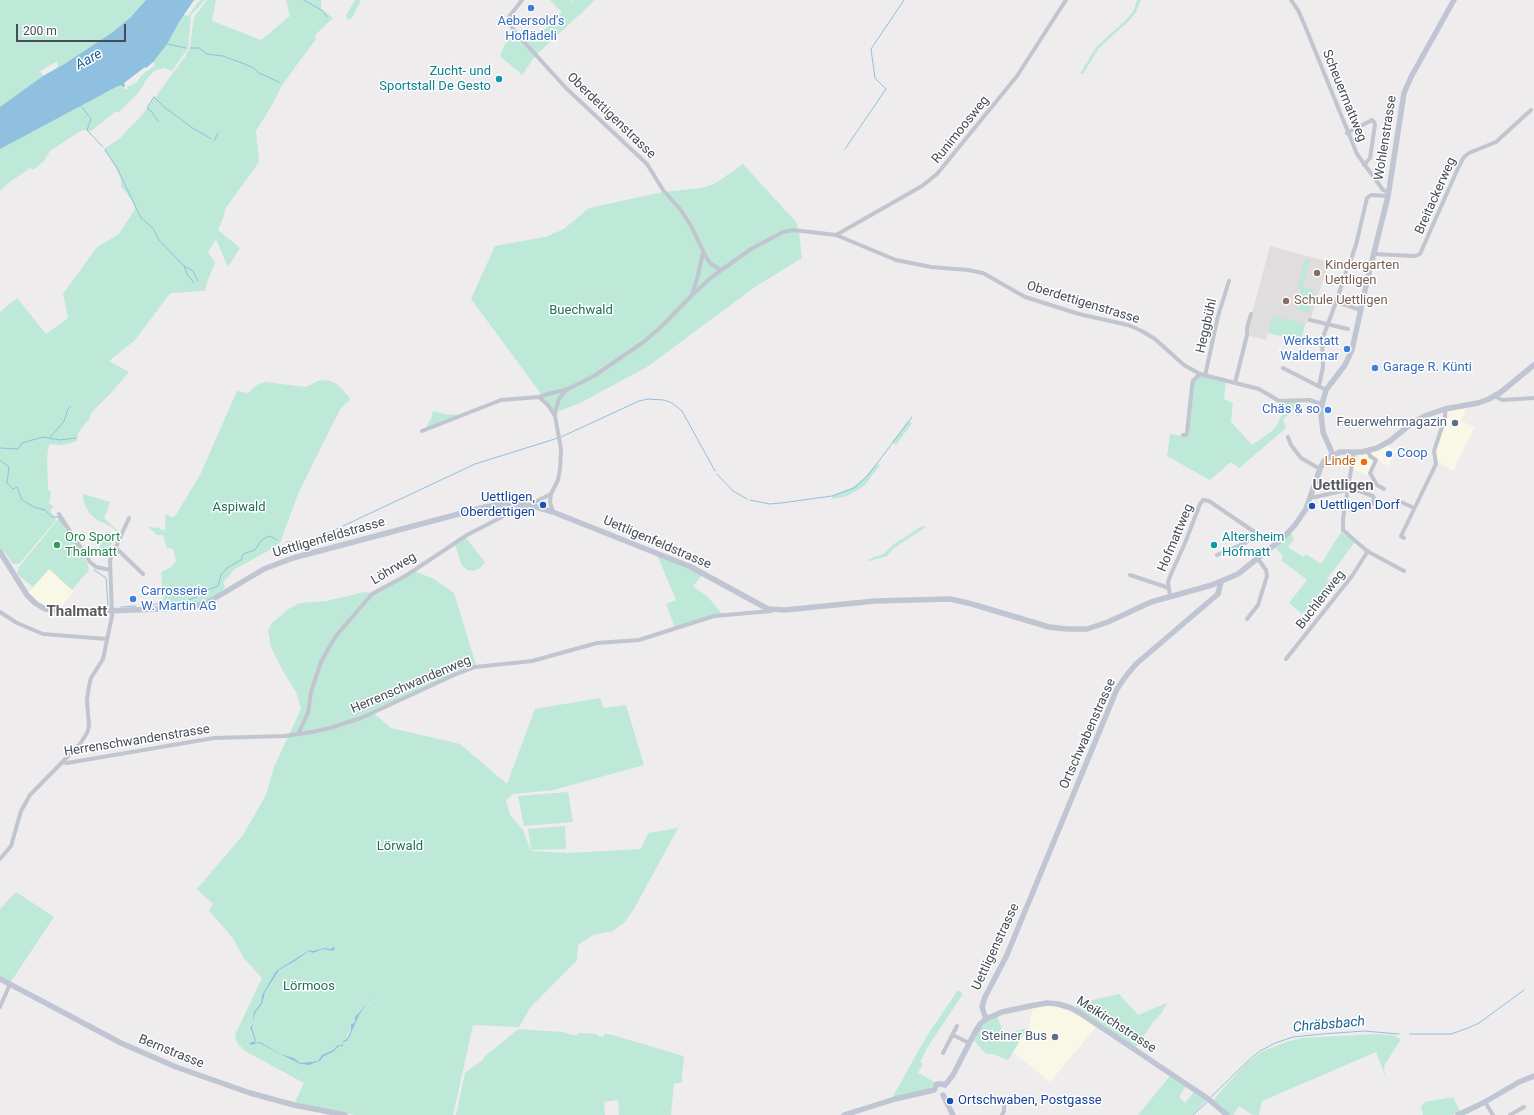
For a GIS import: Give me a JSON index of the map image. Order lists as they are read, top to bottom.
{
  "streets": {
    "main road": [
      "Wohlenstrasse",
      "Uettligenfeldstrasse",
      "Ortschwabenstrasse",
      "Uettligenstrasse",
      "Meikirchstrasse",
      "Bernstrasse"
    ],
    "street": [
      "Scheuermattweg",
      "Oberdettigenstrasse",
      "Runimoosweg",
      "Breitackerweg",
      "Heggbühl",
      "Hofmattweg",
      "Löhrweg",
      "Buchlenweg",
      "Herrenschwandenweg",
      "Herrenschwandenstrasse"
    ]
  },
  "crossings": [
    ["Scheuermattweg", "Wohlenstrasse"],
    ["Oberdettigenstrasse", "Runimoosweg"],
    ["Oberdettigenstrasse", "Wohlenstrasse"],
    ["Oberdettigenstrasse", "Heggbühl"],
    ["Wohlenstrasse", "Breitackerweg"],
    ["Uettligenfeldstrasse", "Hofmattweg"],
    ["Uettligenfeldstrasse", "Löhrweg"],
    ["Uettligenfeldstrasse", "Herrenschwandenweg"],
    ["Uettligenfeldstrasse", "Ortschwabenstrasse"],
    ["Löhrweg", "Herrenschwandenweg"],
    ["Herrenschwandenweg", "Herrenschwandenstrasse"],
    ["Ortschwabenstrasse", "Uettligenstrasse"],
    ["Uettligenstrasse", "Meikirchstrasse"]
  ],
  "districts": ["Uettligen", "Thalmatt"],
  "water": ["Aare", "Chräbsbach"],
  "parks": [
    "Buechwald",
    "Aspiwald",
    "Lörwald",
    "Lörmoos"
  ],
  "places": [
    "Aebersold's Hoflädeli",
    "Zucht- und Sportstall De Gesto",
    "Kindergarten Uettligen",
    "Schule Uettligen",
    "Werkstatt Waldemar",
    "Garage R. Künti",
    "Chäs & so",
    "Feuerwehrmagazin",
    "Coop",
    "Linde",
    "Uettligen, Oberdettigen",
    "Uettligen Dorf",
    "Oro Sport Thalmatt",
    "Altersheim Hofmatt",
    "Carrosserie W. Martin AG",
    "Steiner Bus",
    "Ortschwaben, Postgasse"
  ],
  "scale_bar": "200 m"
}
